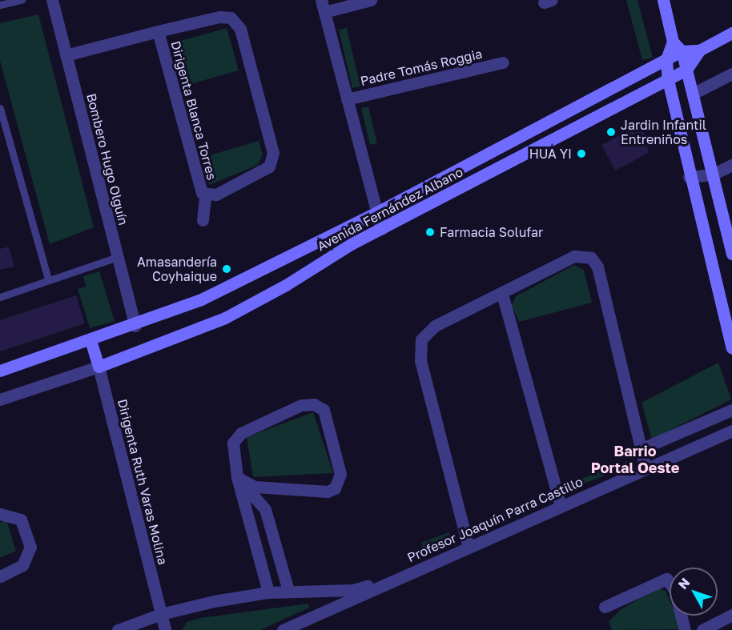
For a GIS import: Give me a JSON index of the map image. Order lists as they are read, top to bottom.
{
  "streets": {
    "street": [
      "Padre Tomás Roggia",
      "Dirigenta Blanca Torres",
      "Bombero Hugo Olguín",
      "Avenida Fernández Albano",
      "Dirigenta Ruth Varas Molina",
      "Profesor Joaquín Parra Castillo"
    ]
  },
  "crossings": [
    ["Dirigenta Blanca Torres", "Bombero Hugo Olguín"],
    ["Bombero Hugo Olguín", "Avenida Fernández Albano"],
    ["Avenida Fernández Albano", "Dirigenta Ruth Varas Molina"],
    ["Dirigenta Ruth Varas Molina", "Profesor Joaquín Parra Castillo"]
  ],
  "districts": ["Barrio Portal Oeste"],
  "places": [
    "Jardin Infantil Entreniños",
    "HUA YI",
    "Farmacia Solufar",
    "Amasandería Coyhaique"
  ],
  "north": "top left"
}
